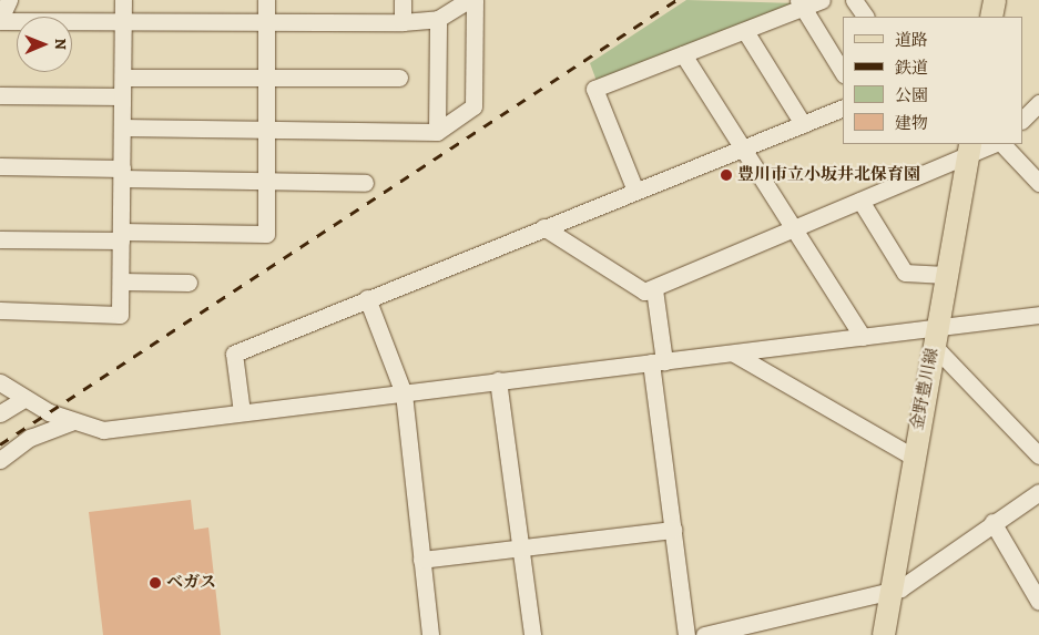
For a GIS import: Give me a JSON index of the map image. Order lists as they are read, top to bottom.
{
  "streets": {
    "main road": ["金野豊川線"]
  },
  "places": ["豊川市立小坂井北保育園", "ベガス"],
  "legend": [
    "道路",
    "鉄道",
    "公園",
    "建物"
  ],
  "north": "right"
}
